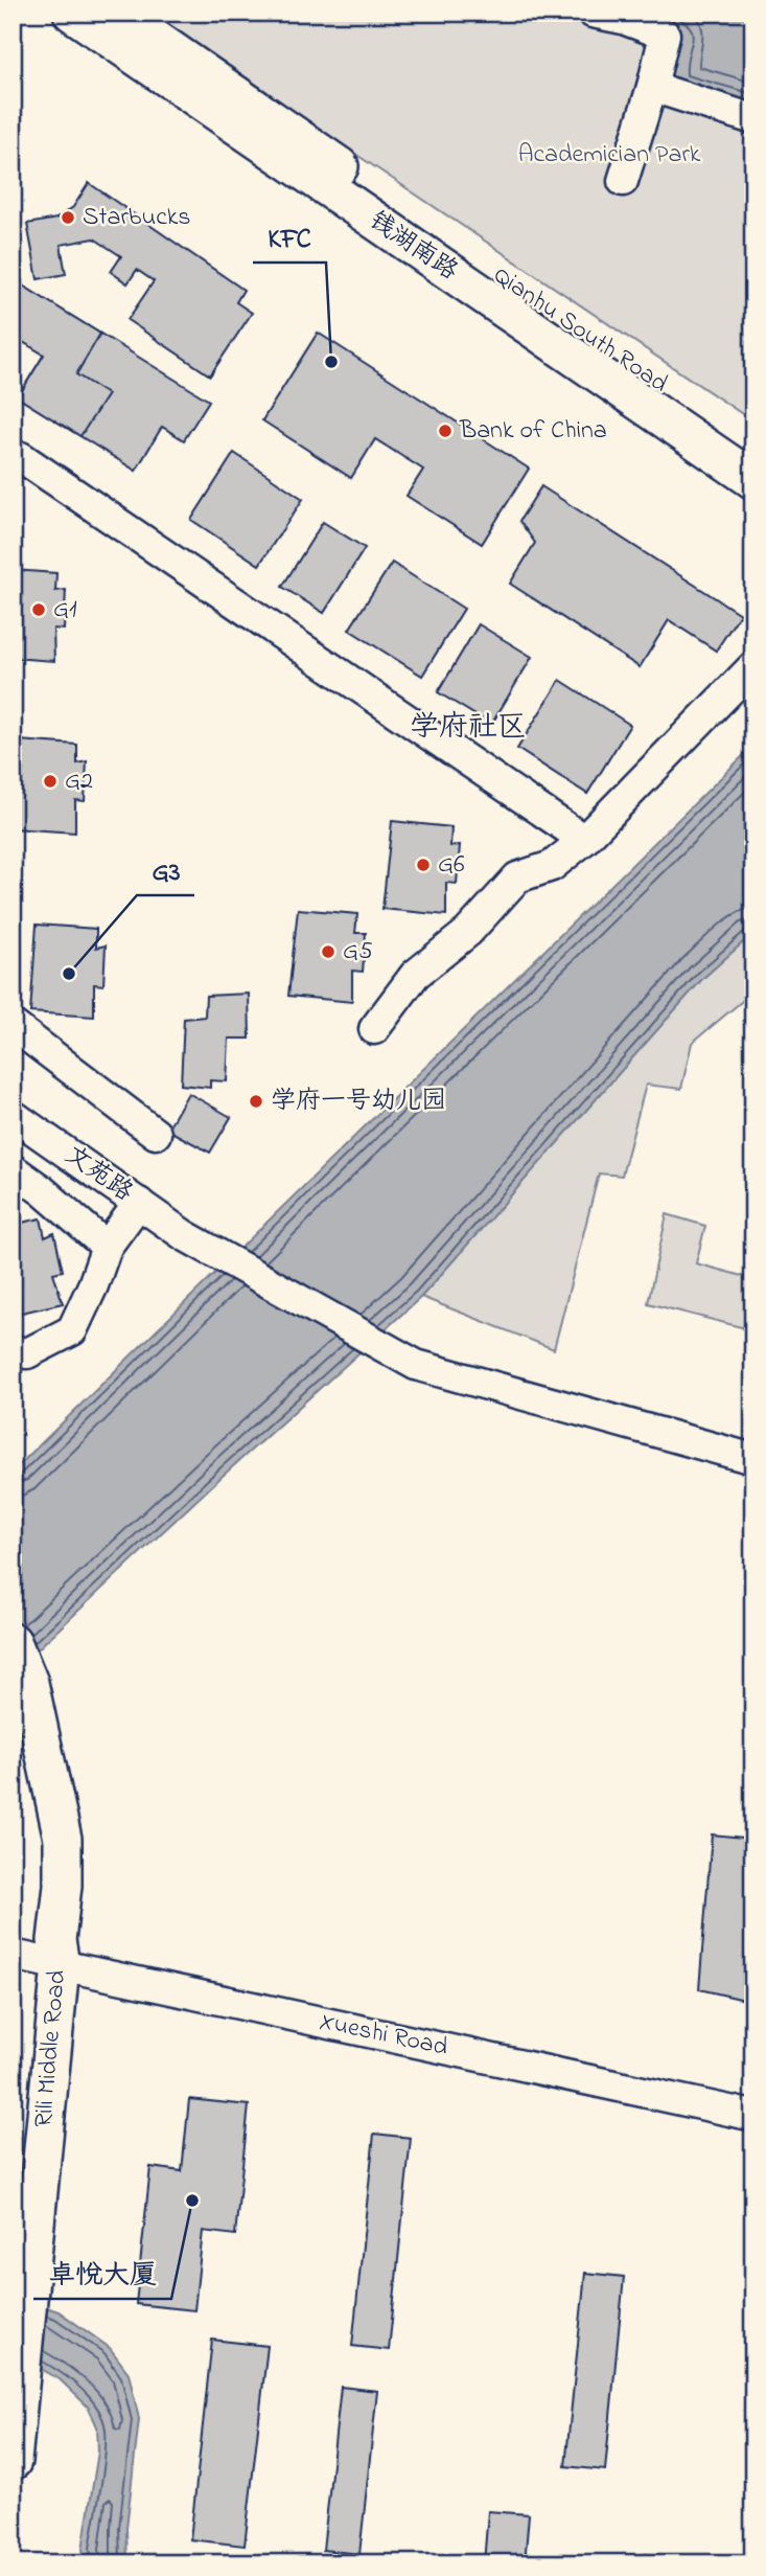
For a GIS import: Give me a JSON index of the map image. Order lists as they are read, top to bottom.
{
  "streets": {
    "main road": ["钱湖南路", "Qianhu South Road", "Rili Middle Road"],
    "street": ["文苑路", "Xueshi Road"]
  },
  "crossings": [
    ["Xueshi Road", "Rili Middle Road"]
  ],
  "districts": ["学府社区"],
  "parks": ["Academician Park"],
  "places": [
    "Starbucks",
    "KFC",
    "Bank of China",
    "G1",
    "G2",
    "G6",
    "G5",
    "G3",
    "学府一号幼儿园",
    "卓悦大厦"
  ]
}
